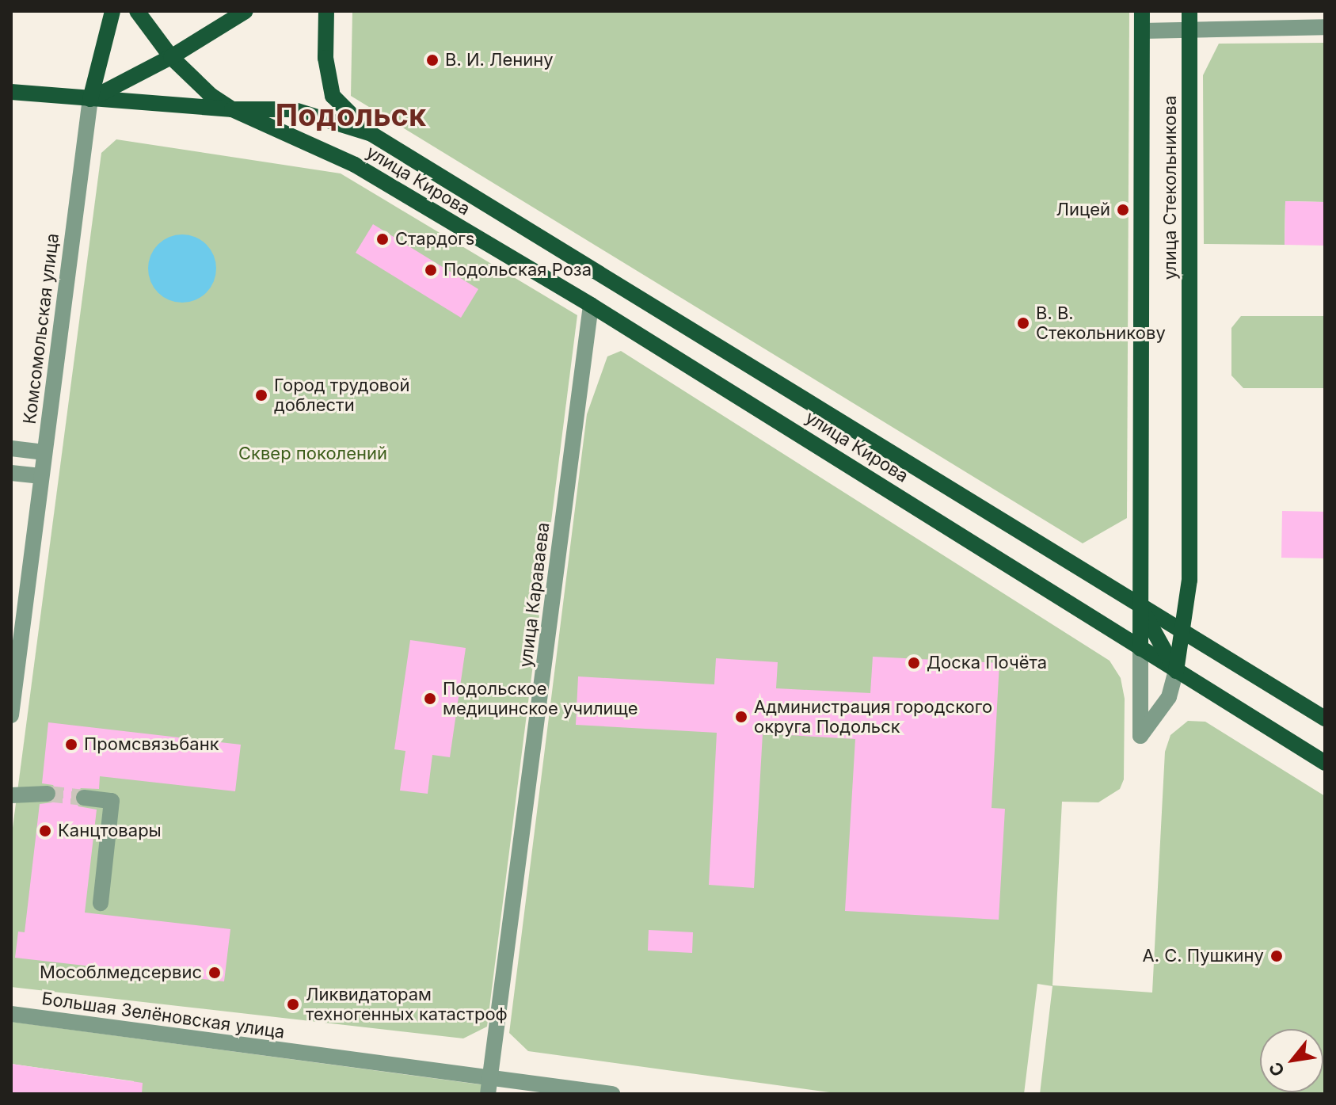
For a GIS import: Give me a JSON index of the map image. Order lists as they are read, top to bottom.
{
  "streets": {
    "main road": ["улица Кирова", "улица Стекольникова"],
    "street": ["Комсомольская улица", "улица Караваева", "Большая Зелёновская улица"]
  },
  "crossings": [
    ["улица Кирова", "улица Стекольникова"],
    ["улица Кирова", "улица Караваева"],
    ["улица Караваева", "Большая Зелёновская улица"]
  ],
  "districts": ["Подольск"],
  "parks": ["Сквер поколений"],
  "places": [
    "В. И. Ленину",
    "Лицeй",
    "Стардогs",
    "Подольская Роза",
    "В. В. Стекольникову",
    "Город трудовой доблести",
    "Доска Почёта",
    "Подольское медицинское училище",
    "Администрация городского округа Подольск",
    "Промсвязьбанк",
    "Канцтовары",
    "А. С. Пушкину",
    "Мособлмедсервис",
    "Ликвидаторам техногенных катастроф"
  ],
  "north": "bottom left"
}
